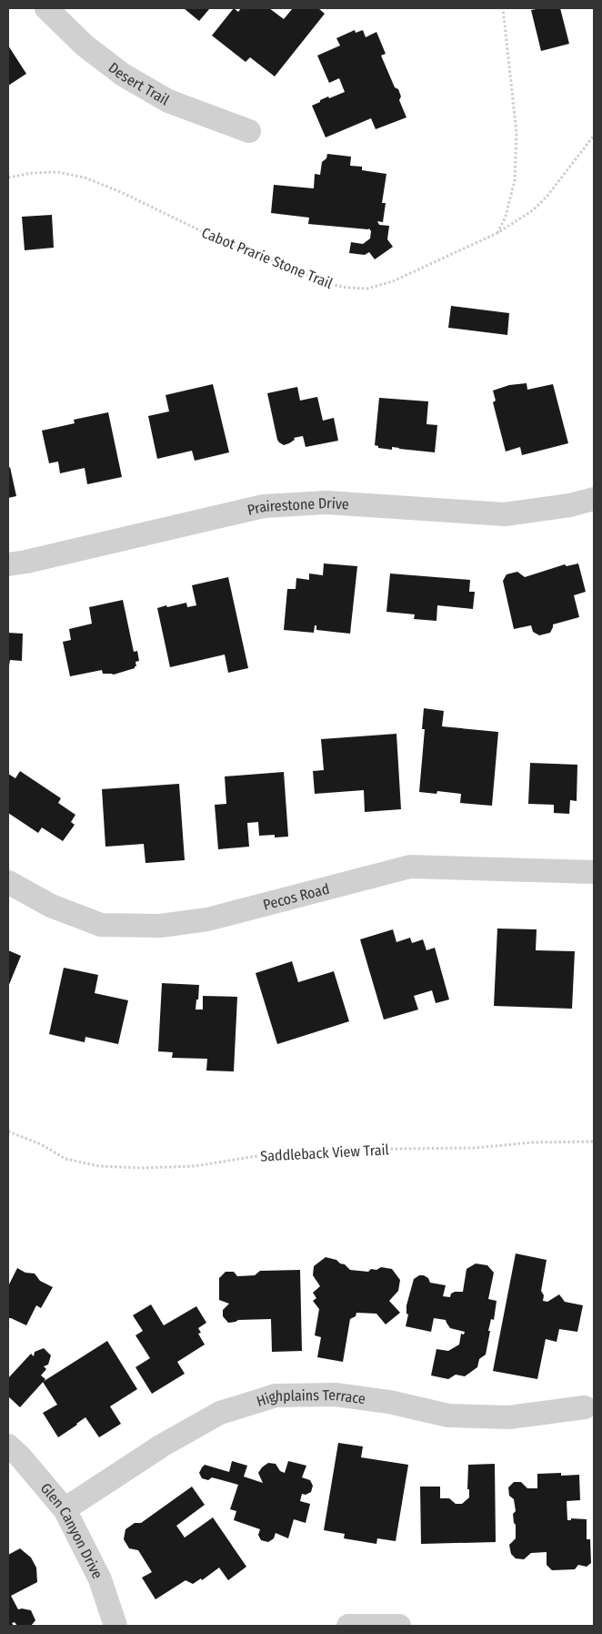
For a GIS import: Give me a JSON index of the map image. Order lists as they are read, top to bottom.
{
  "streets": {
    "street": [
      "Desert Trail",
      "Prairestone Drive",
      "Pecos Road",
      "Highplains Terrace",
      "Glen Canyon Drive"
    ],
    "path": ["Cabot Prarie Stone Trail", "Saddleback View Trail"]
  },
  "crossings": [
    ["Highplains Terrace", "Glen Canyon Drive"]
  ]
}
